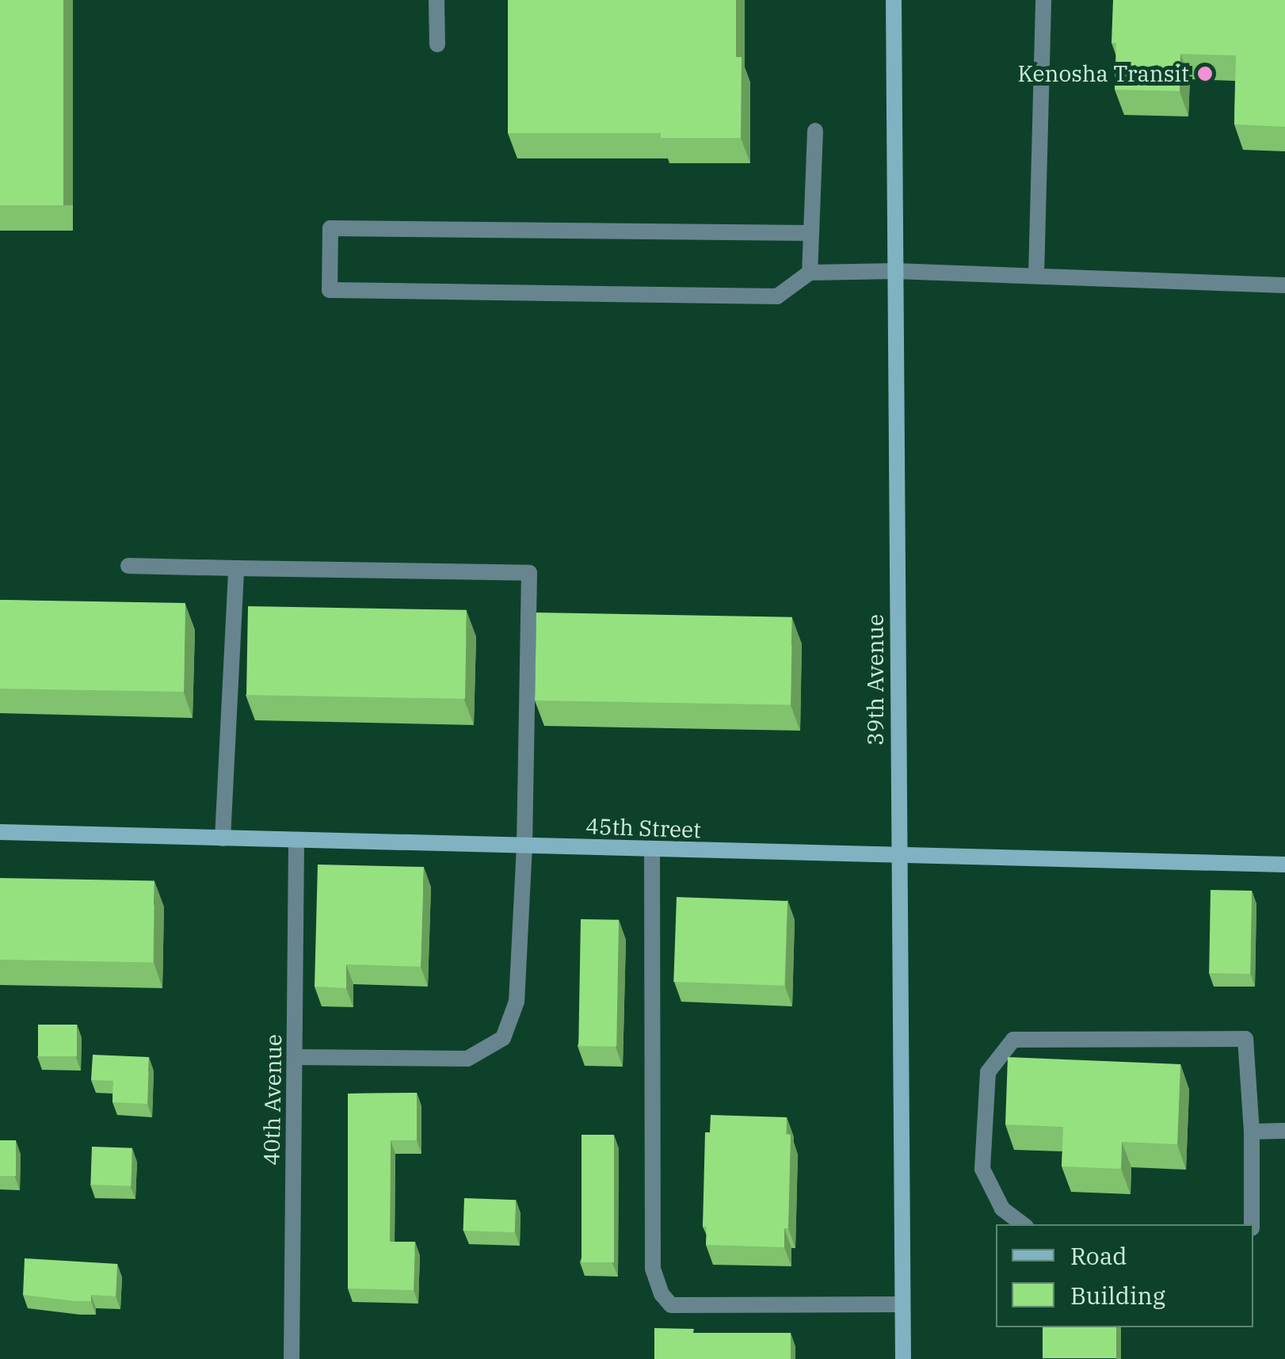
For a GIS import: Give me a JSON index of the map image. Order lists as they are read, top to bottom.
{
  "streets": {
    "main road": ["39th Avenue", "45th Street"],
    "street": ["40th Avenue"]
  },
  "crossings": [
    ["39th Avenue", "45th Street"],
    ["45th Street", "40th Avenue"]
  ],
  "places": ["Kenosha Transit"],
  "legend": ["Road", "Building"]
}
